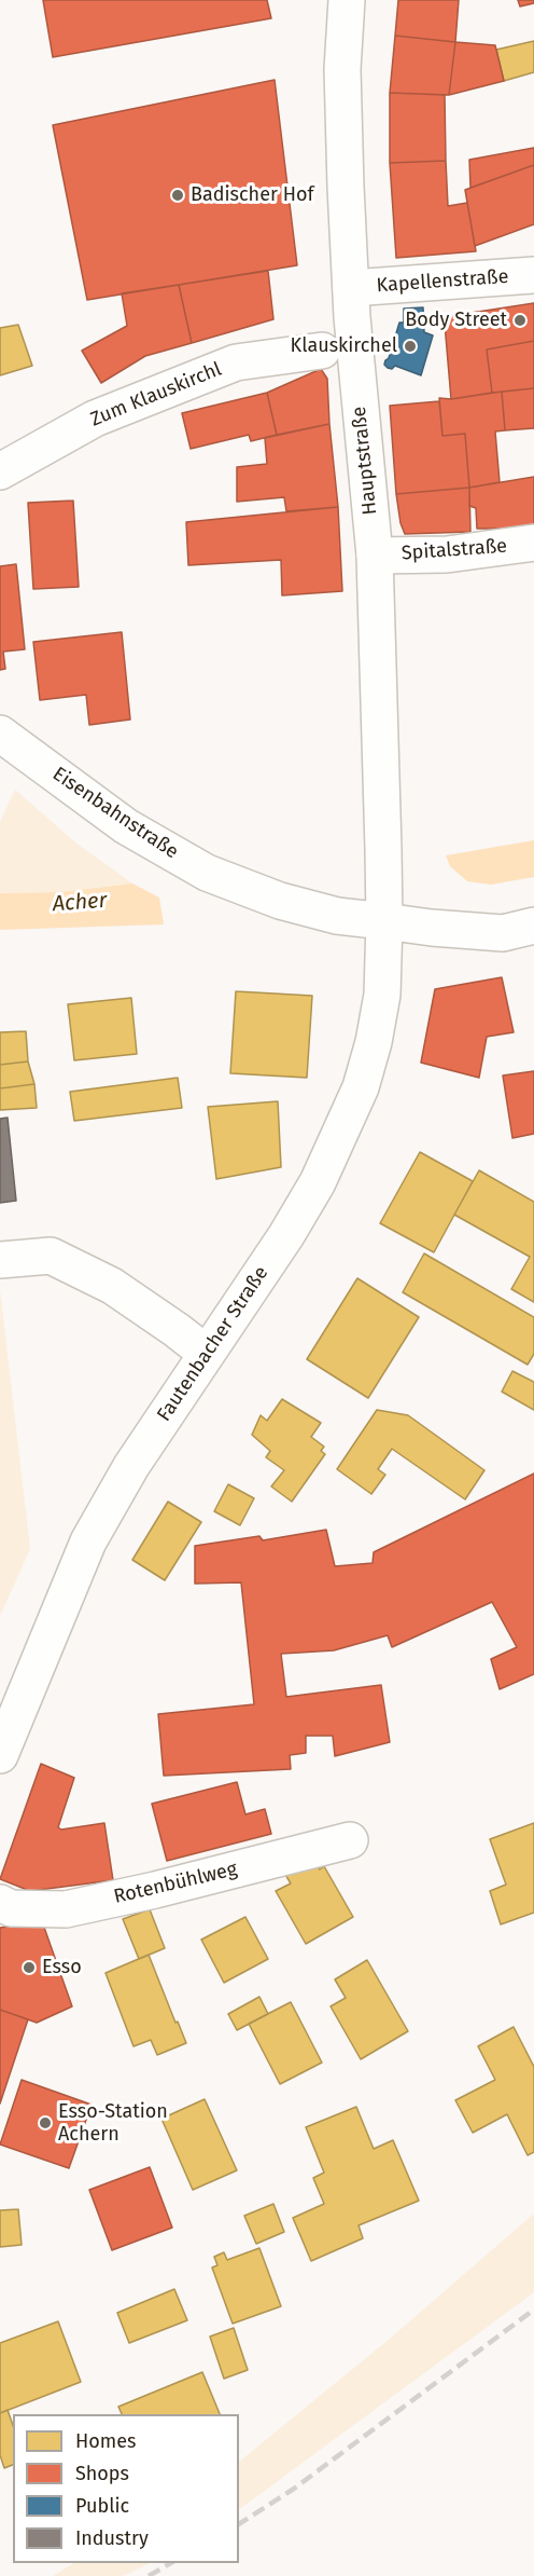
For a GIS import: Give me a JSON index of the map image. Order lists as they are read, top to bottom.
{
  "streets": {
    "street": [
      "Kapellenstraße",
      "Zum Klauskirchl",
      "Hauptstraße",
      "Spitalstraße",
      "Eisenbahnstraße",
      "Fautenbacher Straße",
      "Rotenbühlweg"
    ]
  },
  "crossings": [
    ["Kapellenstraße", "Hauptstraße"],
    ["Hauptstraße", "Spitalstraße"],
    ["Hauptstraße", "Eisenbahnstraße"],
    ["Hauptstraße", "Fautenbacher Straße"],
    ["Eisenbahnstraße", "Fautenbacher Straße"]
  ],
  "water": ["Acher"],
  "places": [
    "Badischer Hof",
    "Body Street",
    "Klauskirchel",
    "Esso",
    "Esso-Station Achern"
  ],
  "legend": [
    "Homes",
    "Shops",
    "Public",
    "Industry"
  ]
}
